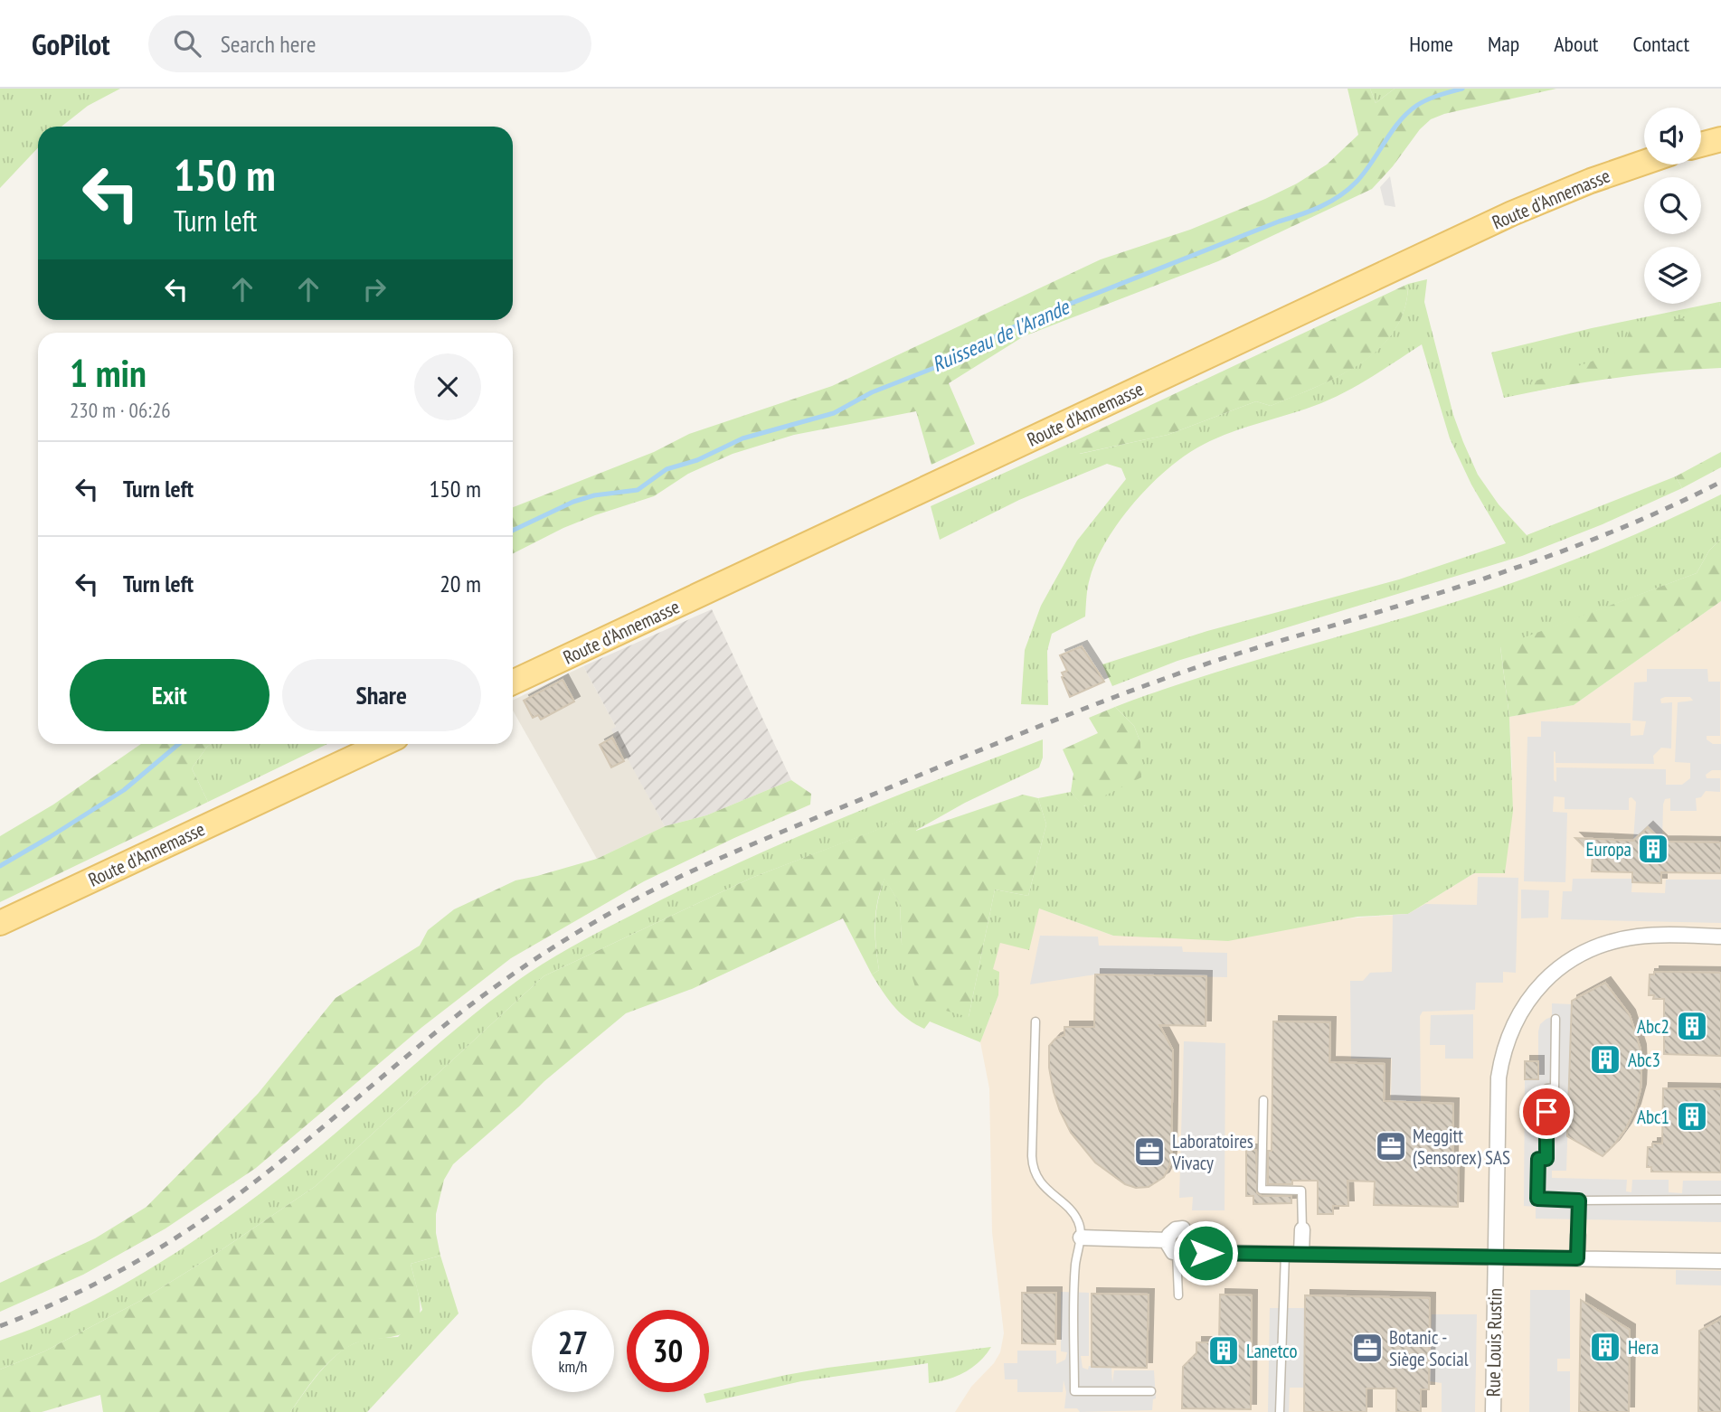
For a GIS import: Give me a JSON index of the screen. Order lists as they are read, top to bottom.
{
  "streets": {
    "main road": ["Route d'Annemasse"],
    "street": ["Rue Louis Rustin"]
  },
  "water": ["Ruisseau de l'Arande"],
  "places": {
    "building": [
      "Europa",
      "Abc2",
      "Abc3",
      "Abc1",
      "Hera",
      "Lanetco"
    ],
    "office": ["Meggitt (Sensorex) SAS", "Laboratoires Vivacy", "Botanic - Siège Social"]
  },
  "page": {
    "header": "GoPilot",
    "search": "Search here",
    "nav": [
      "Home",
      "Map",
      "About",
      "Contact"
    ],
    "turn": ["150 m", "Turn left"],
    "heading": ["1 min", "230 m · 06:26"],
    "list": [
      {
        "name": "Turn left",
        "value": "150 m"
      },
      {
        "name": "Turn left",
        "value": "20 m"
      }
    ],
    "buttons": ["Exit", "Share"],
    "speed": "27 km/h",
    "limit": "30"
  }
}
